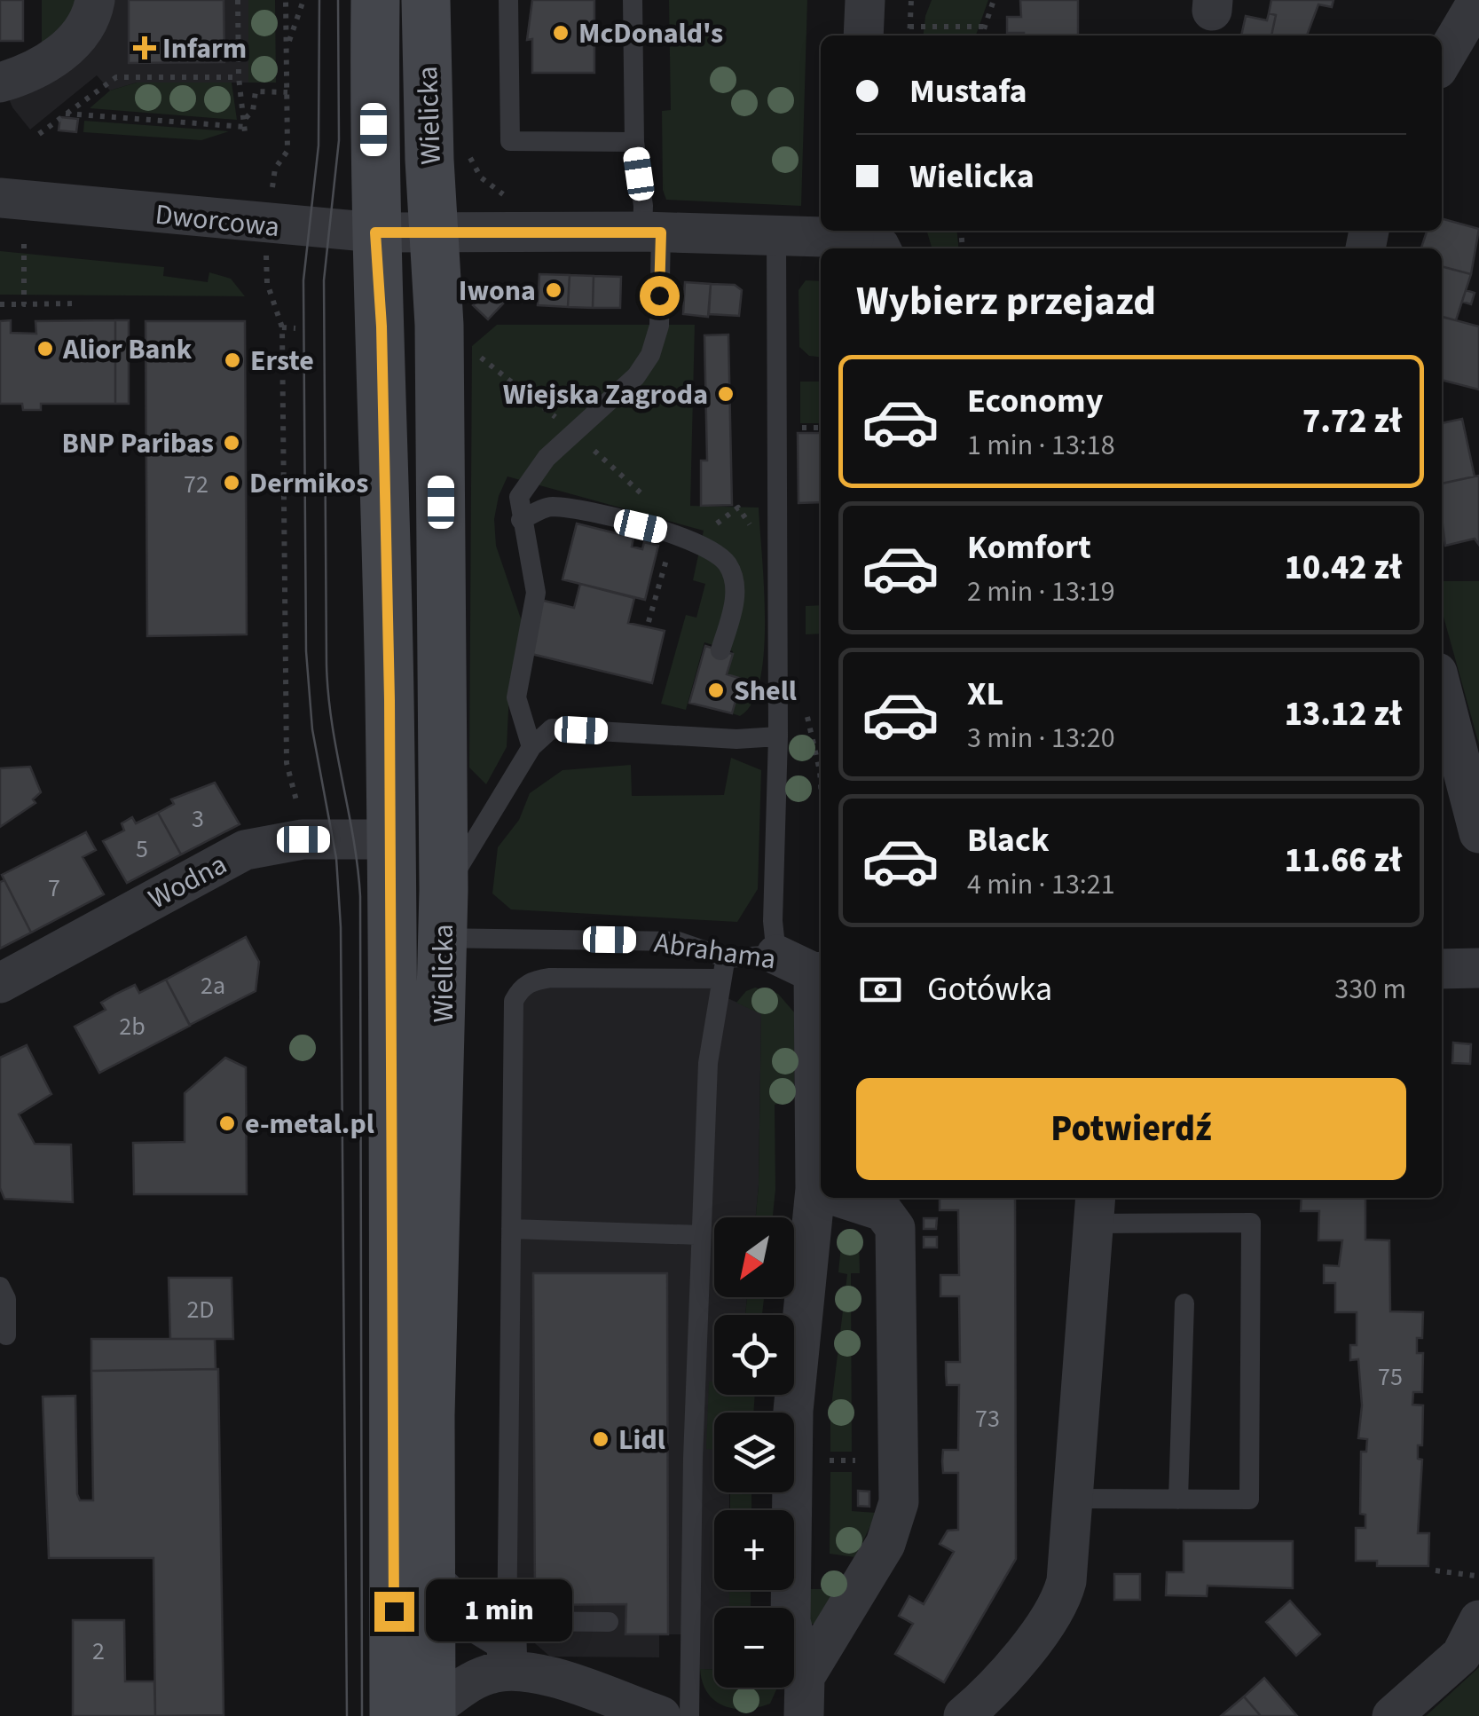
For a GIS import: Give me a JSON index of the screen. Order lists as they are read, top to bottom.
{
  "streets": {
    "main road": ["Wielicka"],
    "street": ["Dworcowa", "Wodna", "Abrahama"]
  },
  "crossings": [
    ["Wielicka", "Dworcowa"],
    ["Wielicka", "Wodna"],
    ["Wielicka", "Abrahama"]
  ],
  "places": {
    "other": [
      "McDonald's",
      "Iwona",
      "Alior Bank",
      "Erste",
      "Wiejska Zagroda",
      "BNP Paribas",
      "Dermikos",
      "Shell",
      "e-metal.pl",
      "Lidl"
    ],
    "health": ["Infarm"]
  },
  "house_numbers": [
    "72",
    "3",
    "5",
    "7",
    "2a",
    "2b",
    "2D",
    "75",
    "73",
    "2"
  ],
  "north": "bottom left",
  "page": {
    "banner": ["Mustafa", "Wielicka"],
    "heading": "Wybierz przejazd",
    "list": [
      {
        "name": "Economy",
        "note": "1 min · 13:18",
        "value": "7.72 zł"
      },
      {
        "name": "Komfort",
        "note": "2 min · 13:19",
        "value": "10.42 zł"
      },
      {
        "name": "XL",
        "note": "3 min · 13:20",
        "value": "13.12 zł"
      },
      {
        "name": "Black",
        "note": "4 min · 13:21",
        "value": "11.66 zł"
      }
    ],
    "pay": ["Gotówka", "330 m"],
    "buttons": "Potwierdź",
    "map_buttons": ["+", "−"],
    "bubble": "1 min"
  }
}
